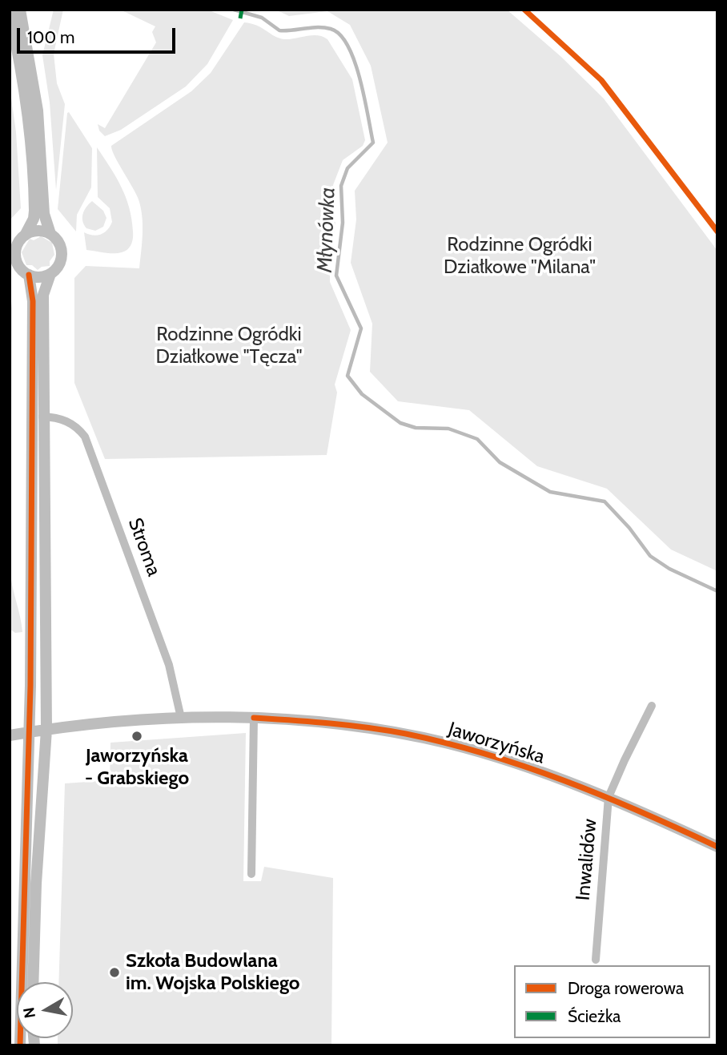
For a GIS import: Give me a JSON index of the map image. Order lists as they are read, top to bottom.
{
  "streets": {
    "street": ["Stroma", "Jaworzyńska", "Inwalidów"]
  },
  "crossings": [
    ["Stroma", "Jaworzyńska"],
    ["Jaworzyńska", "Inwalidów"]
  ],
  "water": ["Młynówka"],
  "parks": ["Rodzinne Ogródki Działkowe \"Milana\"", "Rodzinne Ogródki Działkowe \"Tęcza\""],
  "places": ["Jaworzyńska - Grabskiego", "Szkoła Budowlana im. Wojska Polskiego"],
  "legend": ["Droga rowerowa", "Ścieżka"],
  "scale_bar": "100 m",
  "north": "left"
}
